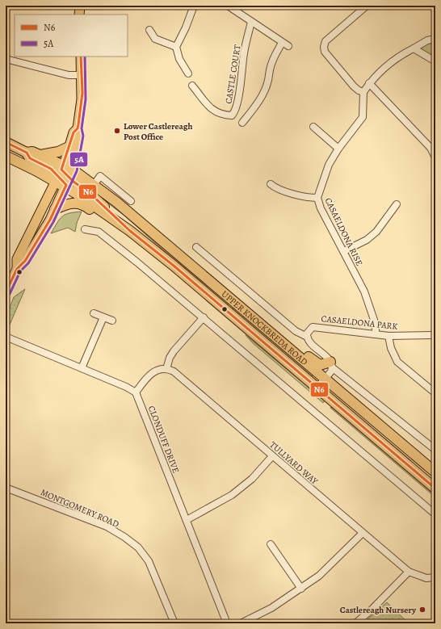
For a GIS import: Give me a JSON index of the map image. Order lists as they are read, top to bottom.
{
  "streets": {
    "highway": ["UPPER KNOCKBREDA ROAD"],
    "street": [
      "CASTLE COURT",
      "CASAELDONA RISE",
      "CASAELDONA PARK",
      "CLONDUFF DRIVE",
      "TULLYARD WAY",
      "MONTGOMERY ROAD"
    ]
  },
  "crossings": [
    ["CASAELDONA RISE", "CASAELDONA PARK"],
    ["CASAELDONA PARK", "UPPER KNOCKBREDA ROAD"]
  ],
  "places": ["Lower Castlereagh Post Office", "Castlereagh Nursery"],
  "lines": ["transit line N6", "transit line 5A"],
  "legend": ["N6", "5A"]
}
